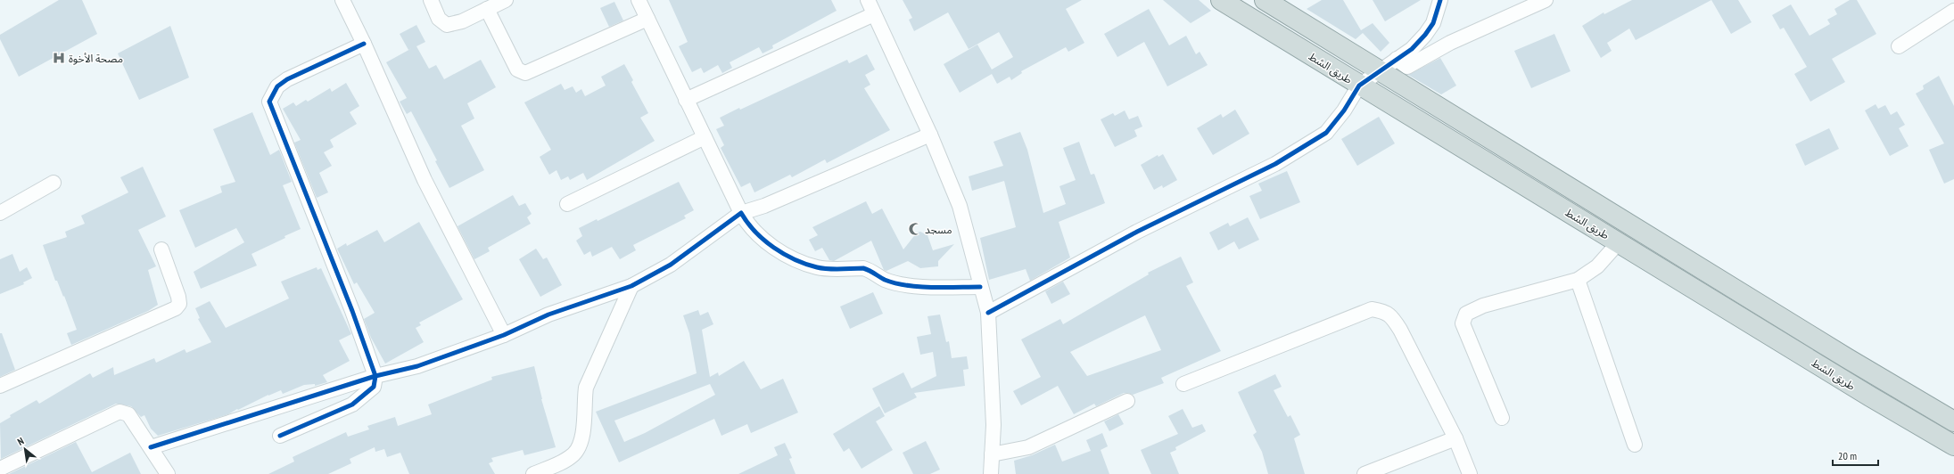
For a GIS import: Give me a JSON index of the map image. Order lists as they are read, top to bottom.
{
  "streets": {
    "highway": ["طريق الشط"]
  },
  "places": {
    "hospital": ["مصحة الأخوة"],
    "mosque": ["مسجد"]
  },
  "scale_bar": "20 m",
  "north": "top left"
}
